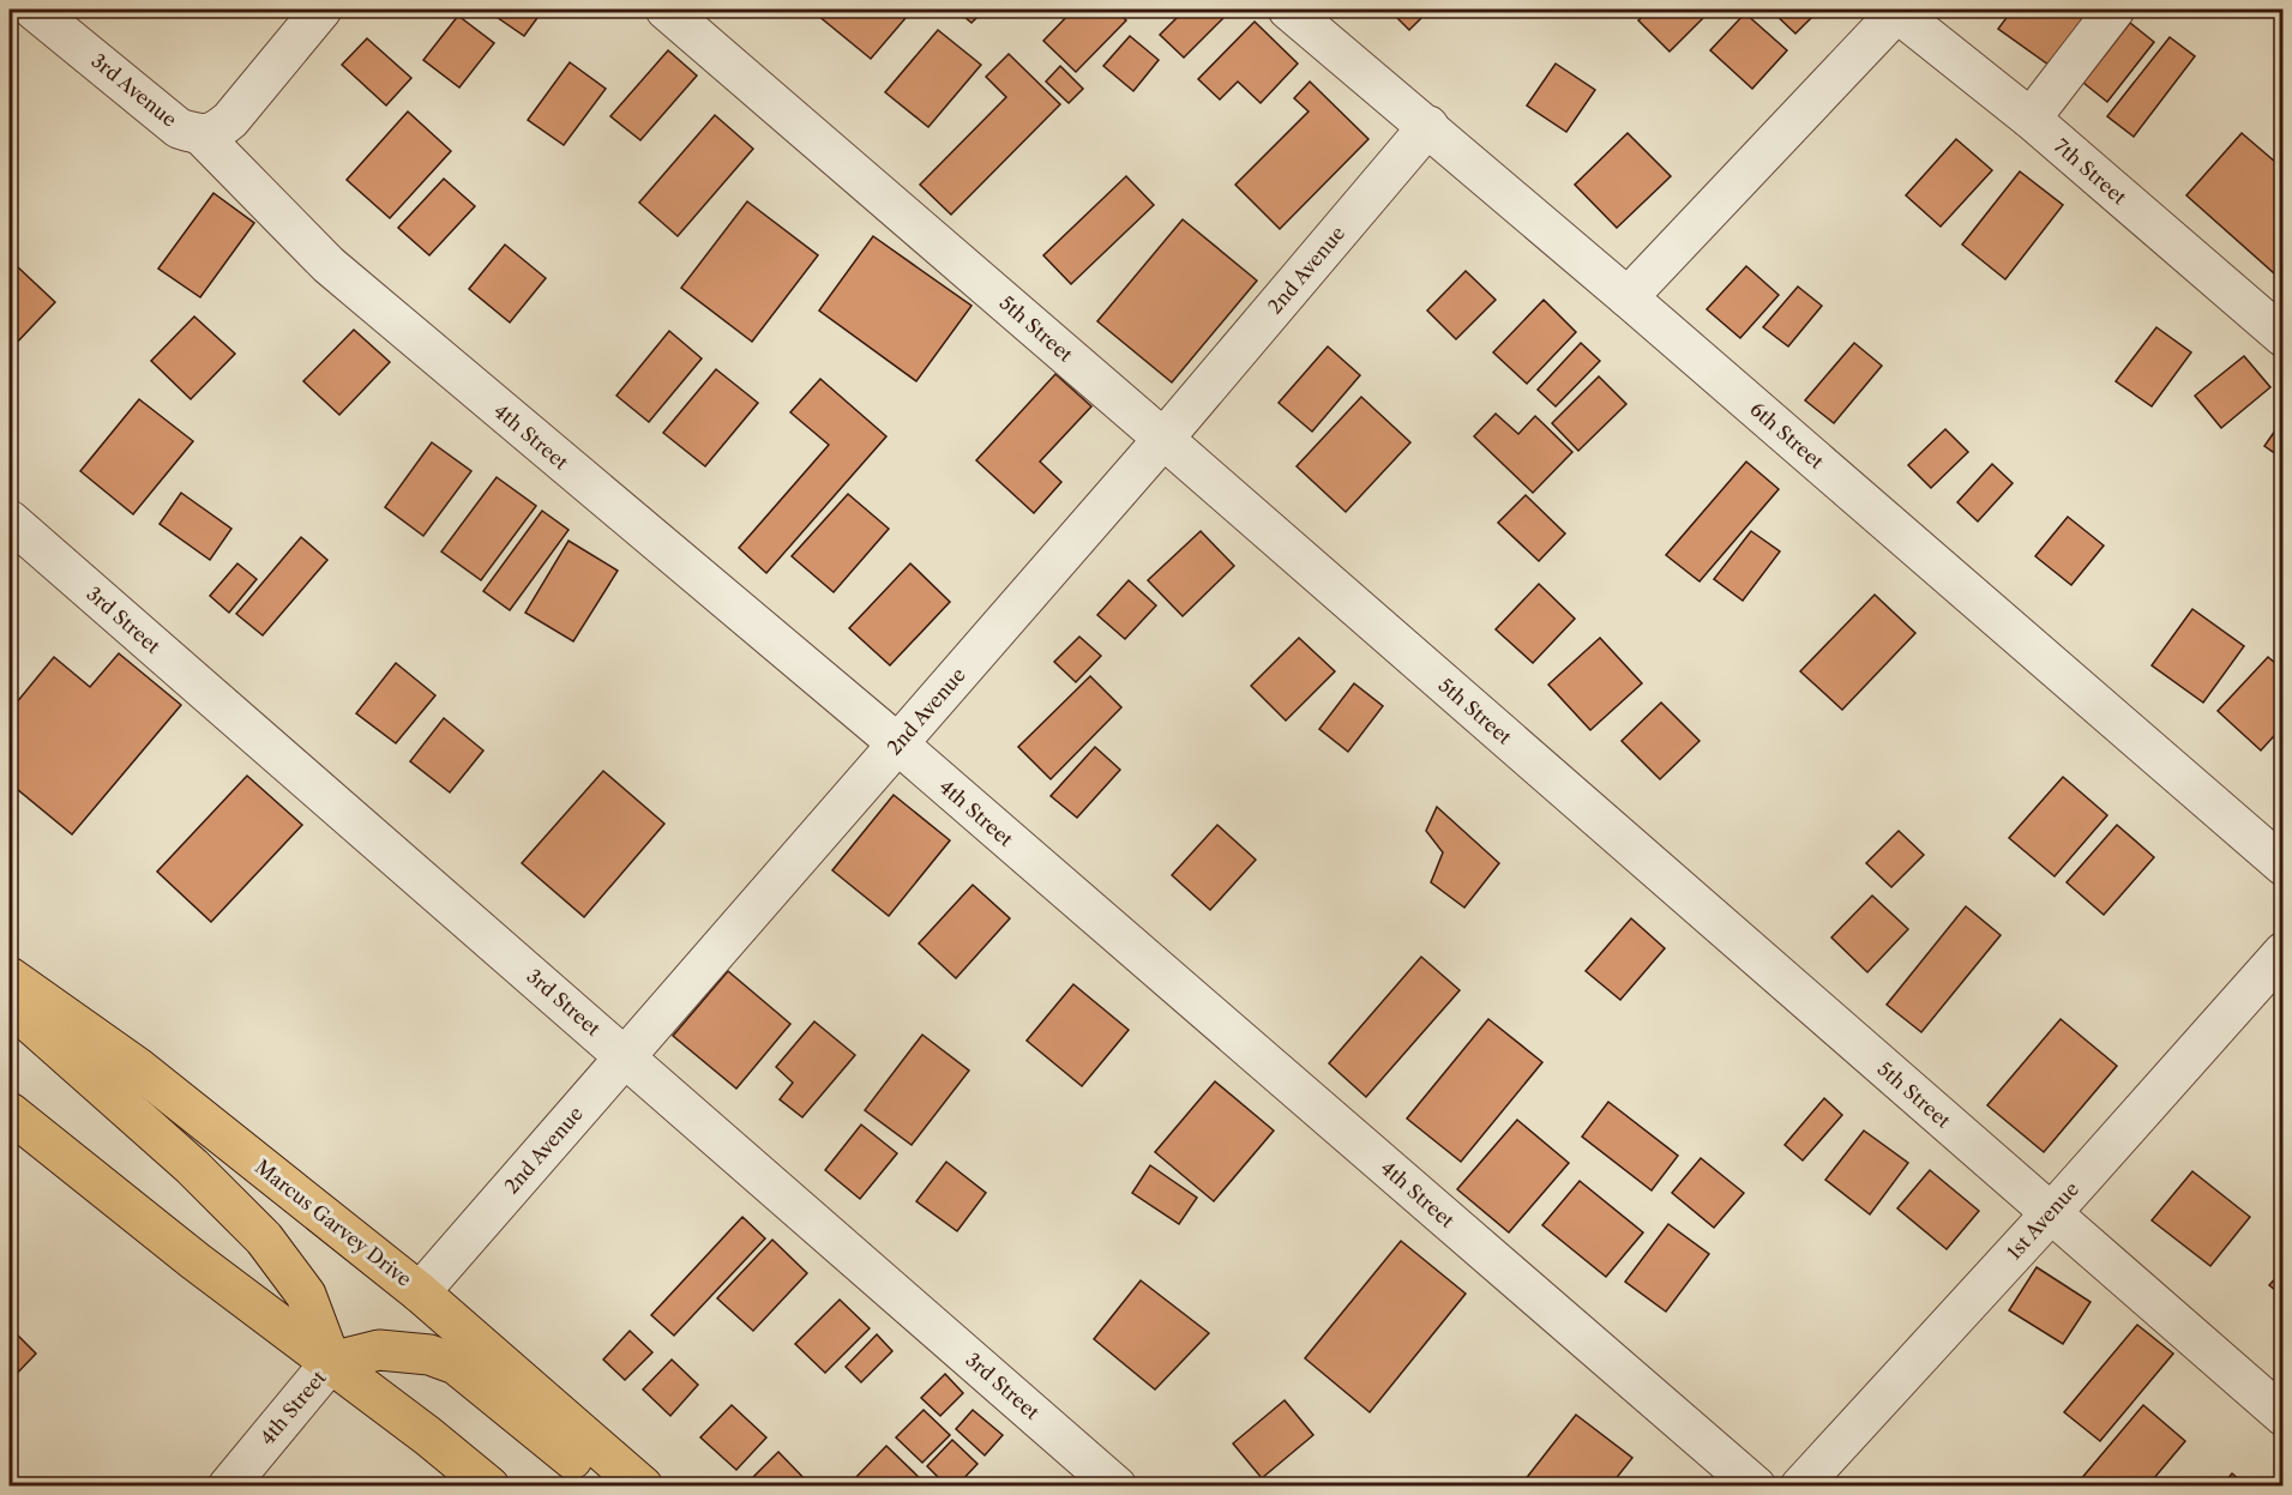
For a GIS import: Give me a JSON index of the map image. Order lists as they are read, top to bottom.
{
  "streets": {
    "highway": ["Marcus Garvey Drive"],
    "street": [
      "3rd Avenue",
      "7th Street",
      "2nd Avenue",
      "5th Street",
      "6th Street",
      "4th Street",
      "3rd Street",
      "1st Avenue"
    ]
  },
  "crossings": [
    ["3rd Avenue", "4th Street"],
    ["2nd Avenue", "5th Street"],
    ["2nd Avenue", "6th Street"],
    ["2nd Avenue", "4th Street"],
    ["2nd Avenue", "3rd Street"],
    ["2nd Avenue", "Marcus Garvey Drive"],
    ["5th Street", "1st Avenue"]
  ]
}
